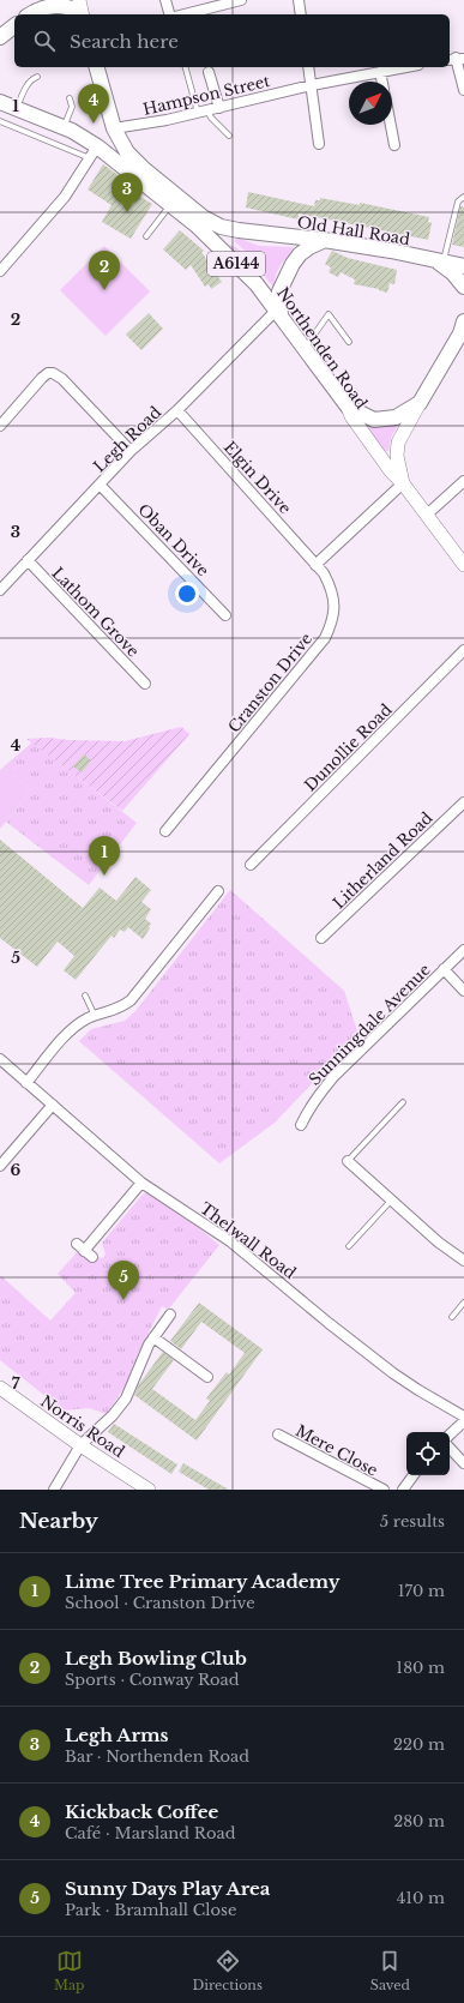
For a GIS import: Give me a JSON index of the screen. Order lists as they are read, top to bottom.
{
  "streets": {
    "main road": [
      "Old Hall Road",
      "A6144",
      "Northenden Road",
      "Norris Road"
    ],
    "street": [
      "Hampson Street",
      "Legh Road",
      "Elgin Drive",
      "Oban Drive",
      "Lathom Grove",
      "Cranston Drive",
      "Dunollie Road",
      "Litherland Road",
      "Sunningdale Avenue",
      "Thelwall Road",
      "Mere Close"
    ]
  },
  "crossings": [
    ["Hampson Street", "Old Hall Road"],
    ["Hampson Street", "A6144"],
    ["Old Hall Road", "A6144"],
    ["A6144", "Northenden Road"],
    ["A6144", "Legh Road"],
    ["Northenden Road", "Legh Road"],
    ["Legh Road", "Elgin Drive"],
    ["Legh Road", "Oban Drive"],
    ["Legh Road", "Lathom Grove"],
    ["Elgin Drive", "Cranston Drive"]
  ],
  "north": "top right",
  "page": {
    "search": "Search here",
    "pins": [
      "4",
      "3",
      "2",
      "1",
      "5"
    ],
    "heading": ["Nearby", "5 results"],
    "list": [
      {
        "mark": "1",
        "name": "Lime Tree Primary Academy",
        "note": "School · Cranston Drive",
        "value": "170 m"
      },
      {
        "mark": "2",
        "name": "Legh Bowling Club",
        "note": "Sports · Conway Road",
        "value": "180 m"
      },
      {
        "mark": "3",
        "name": "Legh Arms",
        "note": "Bar · Northenden Road",
        "value": "220 m"
      },
      {
        "mark": "4",
        "name": "Kickback Coffee",
        "note": "Café · Marsland Road",
        "value": "280 m"
      },
      {
        "mark": "5",
        "name": "Sunny Days Play Area",
        "note": "Park · Bramhall Close",
        "value": "410 m"
      }
    ],
    "nav": ["Map", "Directions", "Saved"]
  },
  "grid": {
    "rows": [
      "1",
      "2",
      "3",
      "4",
      "5",
      "6",
      "7"
    ]
  }
}
